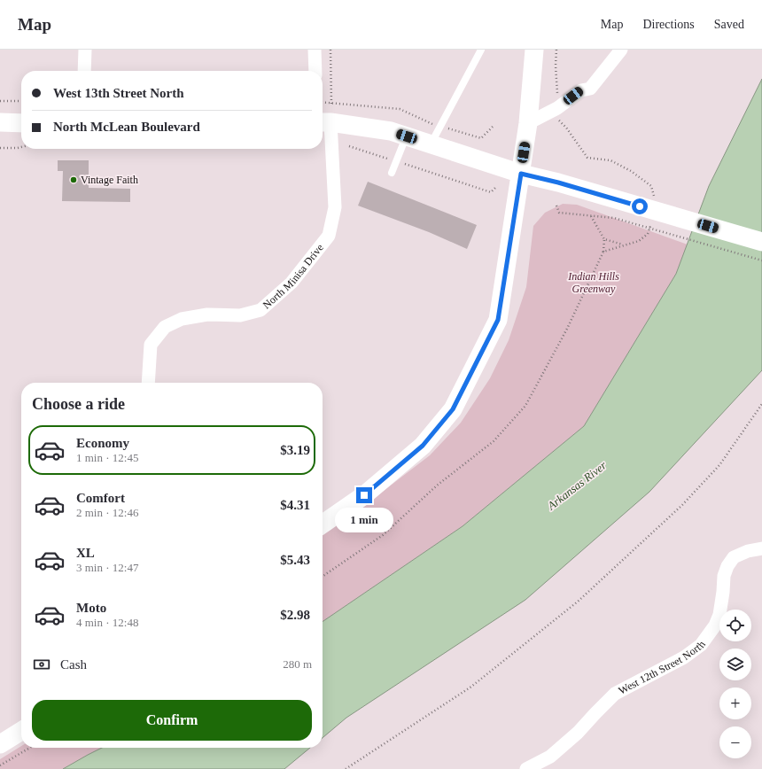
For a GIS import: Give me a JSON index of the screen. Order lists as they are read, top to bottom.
{
  "streets": {
    "street": ["North Minisa Drive", "West 12th Street North"]
  },
  "water": ["Arkansas River"],
  "parks": ["Indian Hills Greenway"],
  "places": ["Vintage Faith"],
  "page": {
    "header": "Map",
    "nav": ["Map", "Directions", "Saved"],
    "banner": ["West 13th Street North", "North McLean Boulevard"],
    "heading": "Choose a ride",
    "list": [
      {
        "name": "Economy",
        "note": "1 min · 12:45",
        "value": "$3.19"
      },
      {
        "name": "Comfort",
        "note": "2 min · 12:46",
        "value": "$4.31"
      },
      {
        "name": "XL",
        "note": "3 min · 12:47",
        "value": "$5.43"
      },
      {
        "name": "Moto",
        "note": "4 min · 12:48",
        "value": "$2.98"
      }
    ],
    "bubble": "1 min",
    "map_buttons": ["+", "−"],
    "pay": ["Cash", "280 m"],
    "buttons": "Confirm"
  }
}
